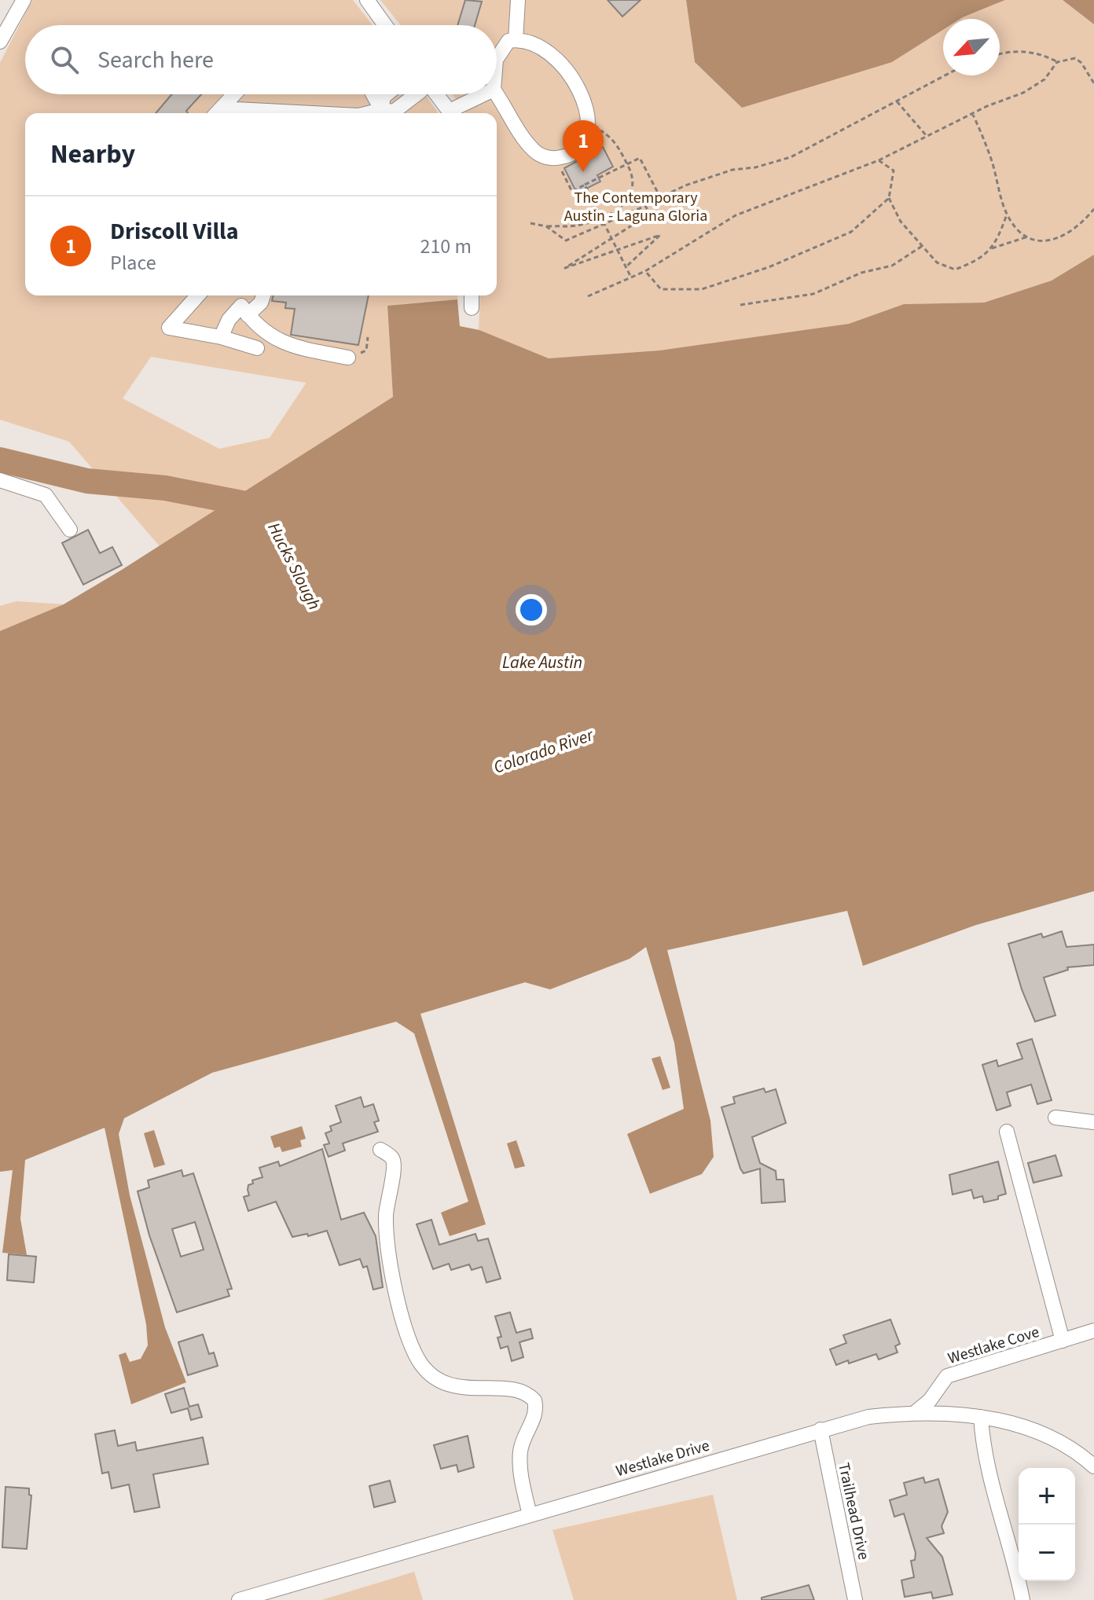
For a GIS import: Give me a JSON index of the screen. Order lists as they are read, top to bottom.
{
  "streets": {
    "street": ["Westlake Cove", "Westlake Drive", "Trailhead Drive"]
  },
  "crossings": [
    ["Westlake Cove", "Westlake Drive"],
    ["Westlake Drive", "Trailhead Drive"]
  ],
  "water": ["Hucks Slough", "Lake Austin", "Colorado River"],
  "parks": ["The Contemporary Austin - Laguna Gloria"],
  "north": "bottom left",
  "page": {
    "search": "Search here",
    "heading": "Nearby",
    "pins": "1",
    "list": [
      {
        "mark": "1",
        "name": "Driscoll Villa",
        "note": "Place",
        "value": "210 m"
      }
    ],
    "map_buttons": ["+", "−"]
  }
}
